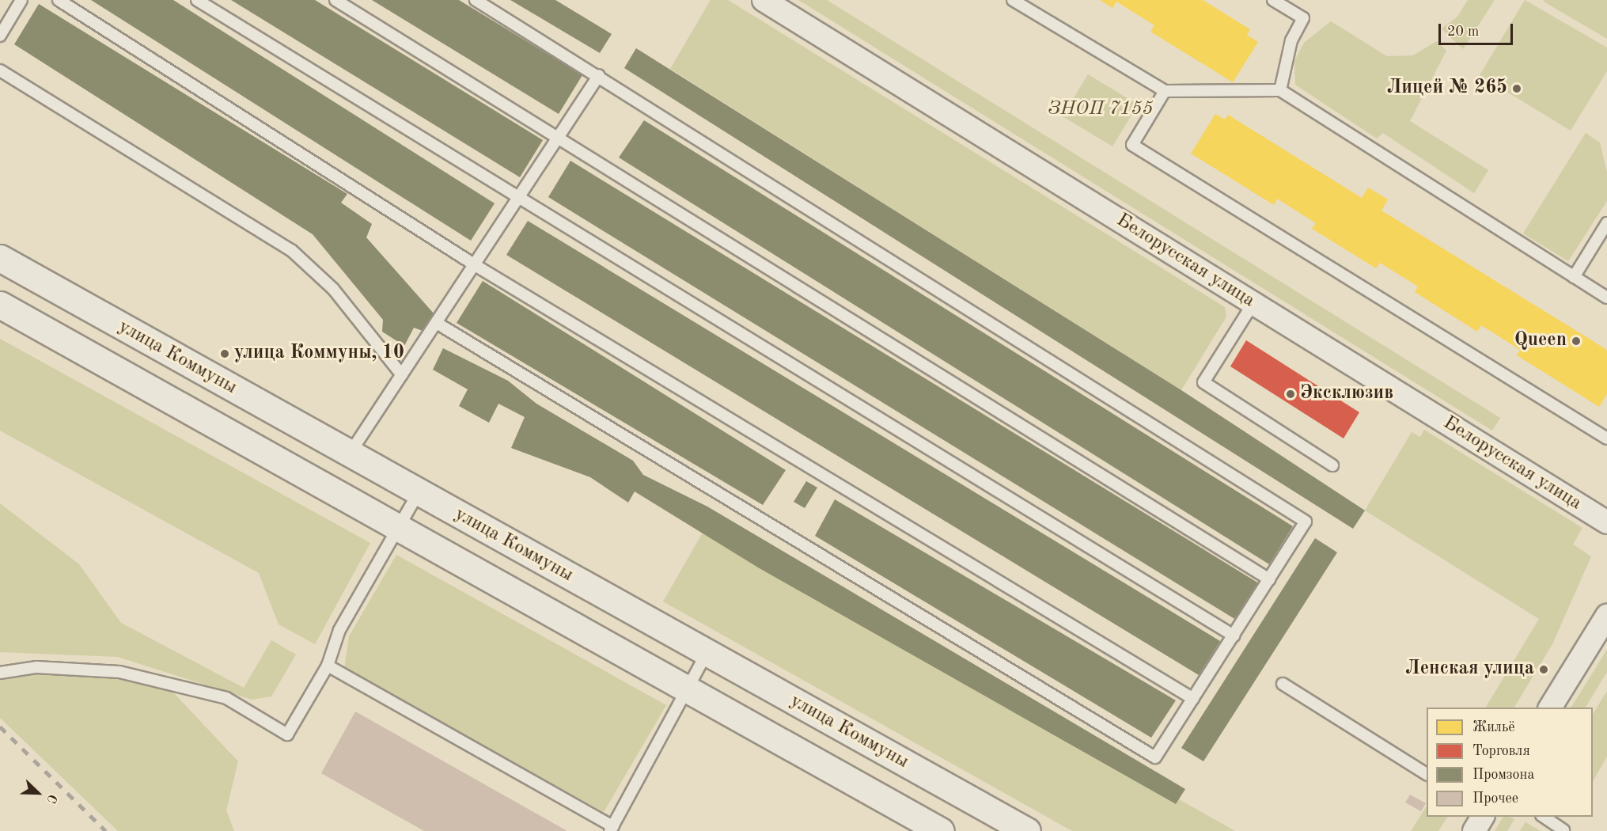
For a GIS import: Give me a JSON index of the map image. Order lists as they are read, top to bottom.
{
  "streets": {
    "street": ["Белорусская улица", "улица Коммуны"]
  },
  "parks": ["ЗНОП 7155"],
  "places": [
    "Лицей № 265",
    "Queen",
    "улица Коммуны, 10",
    "Эксклюзив",
    "Ленская улица"
  ],
  "legend": [
    "Жильё",
    "Торговля",
    "Промзона",
    "Прочее"
  ],
  "scale_bar": "20 m",
  "north": "bottom right"
}
